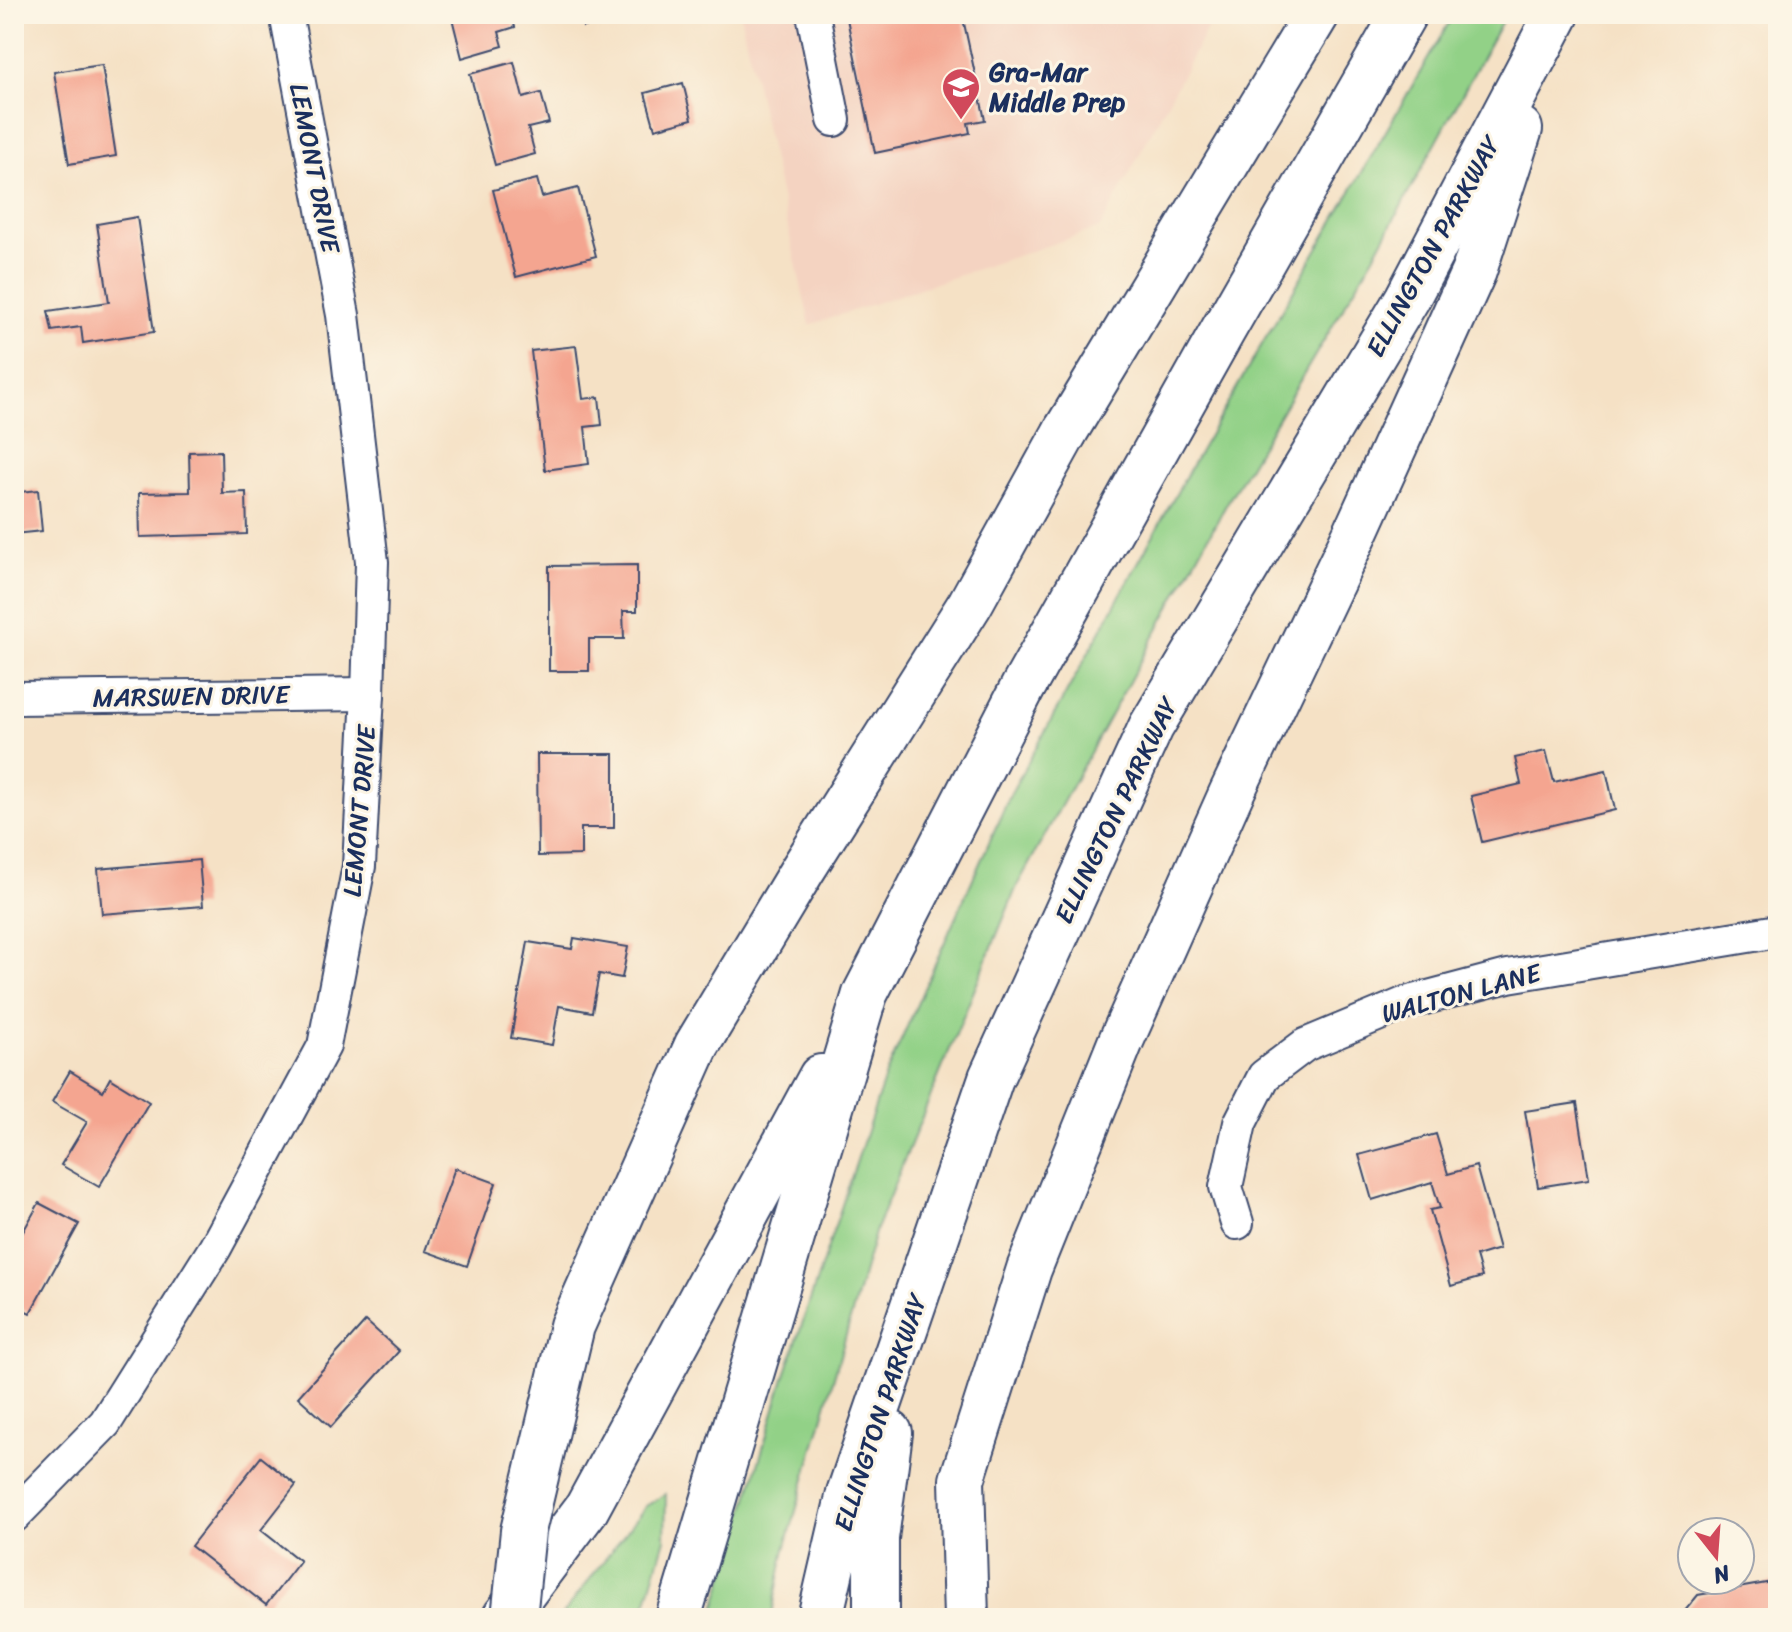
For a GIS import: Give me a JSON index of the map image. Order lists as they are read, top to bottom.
{
  "streets": {
    "highway": ["ELLINGTON PARKWAY"],
    "street": ["LEMONT DRIVE", "MARSWEN DRIVE", "WALTON LANE"]
  },
  "crossings": [
    ["LEMONT DRIVE", "MARSWEN DRIVE"]
  ],
  "places": {
    "school or university": ["Gra-Mar Middle Prep"]
  },
  "north": "bottom"
}
